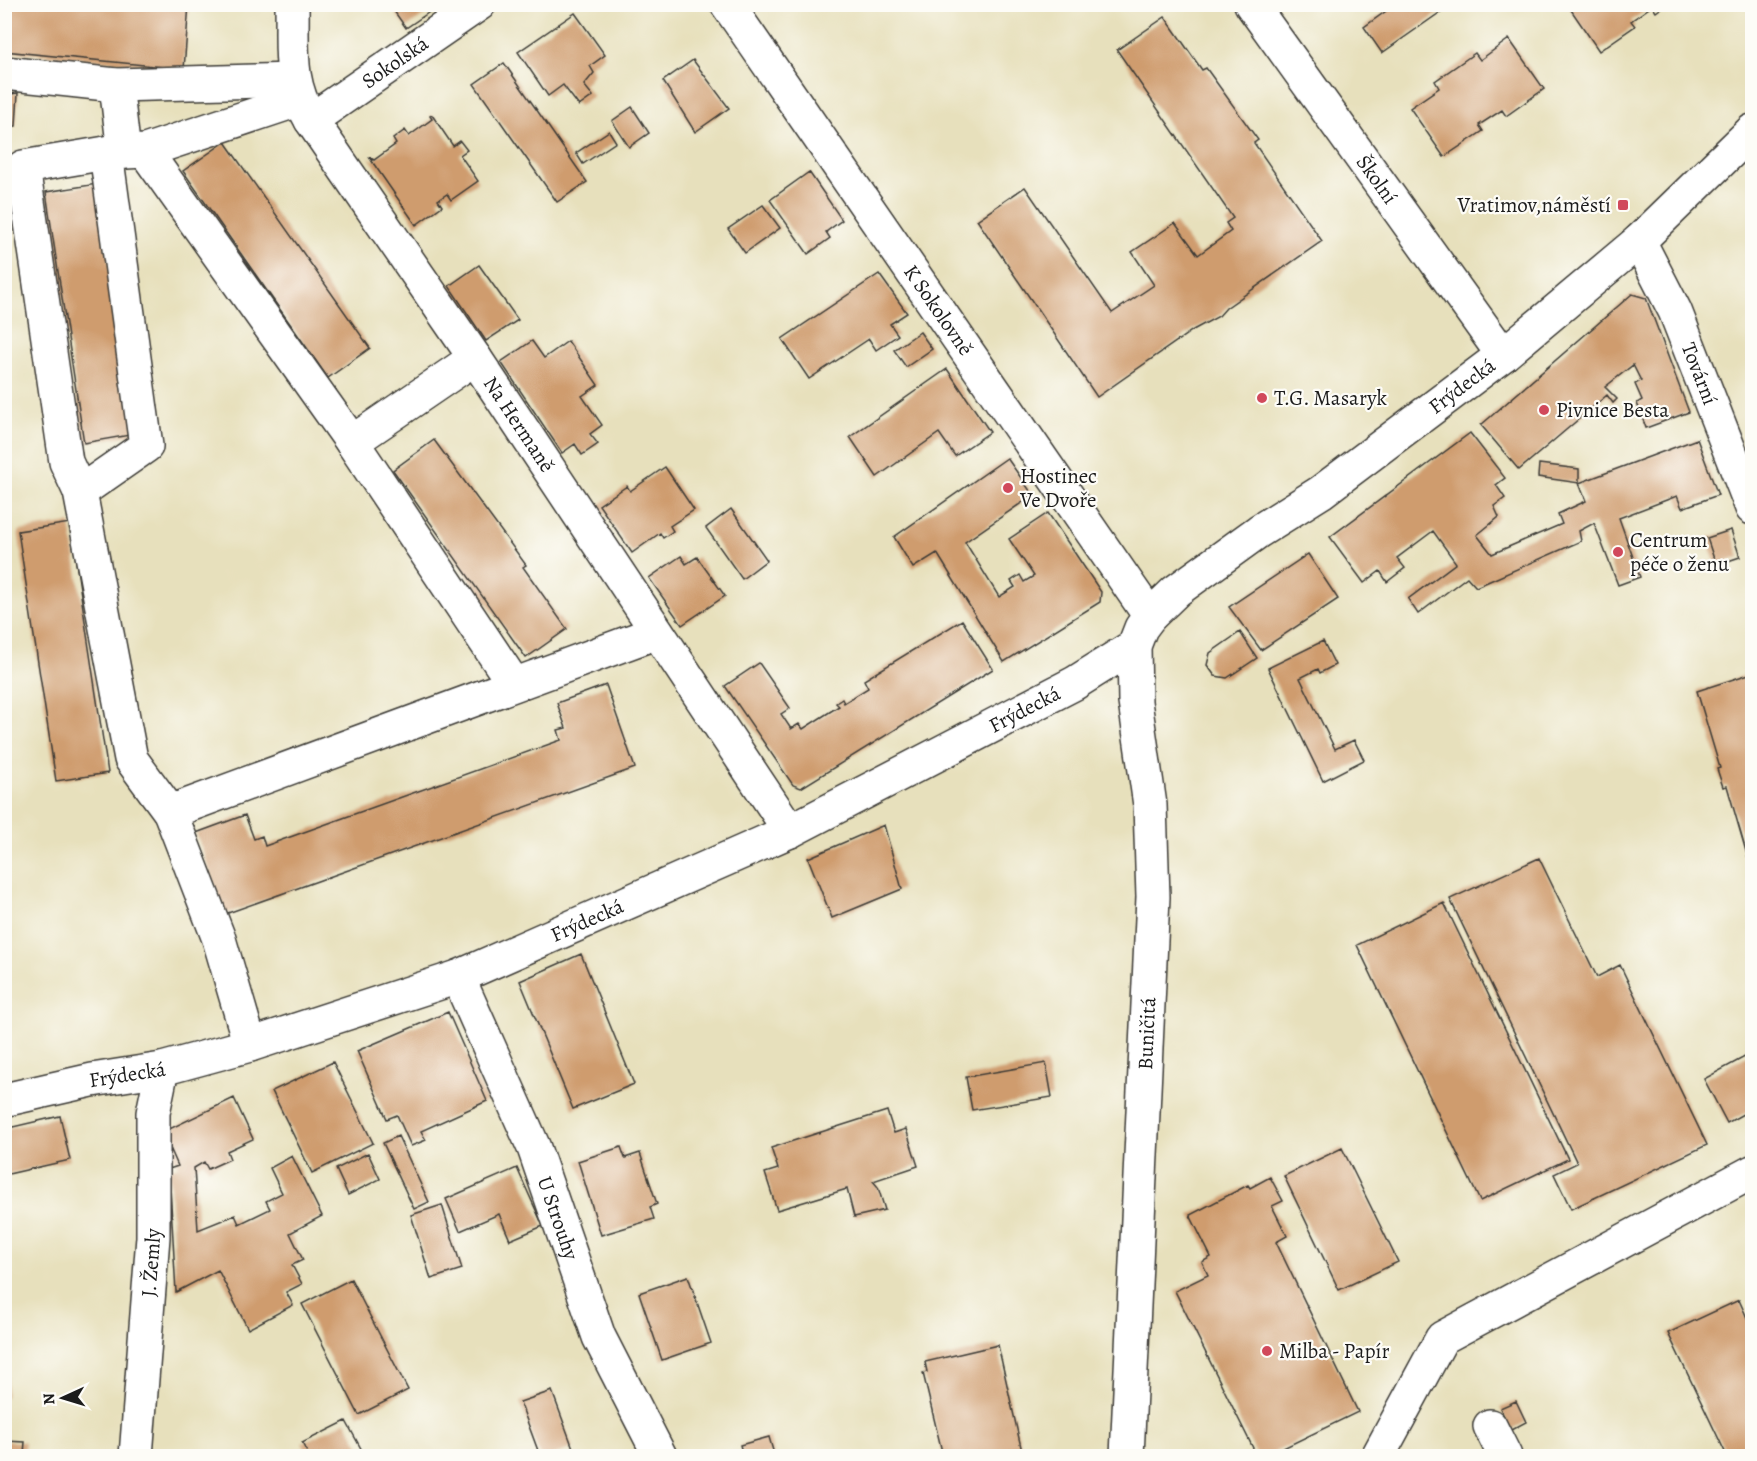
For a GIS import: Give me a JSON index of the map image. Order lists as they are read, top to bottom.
{
  "streets": {
    "street": [
      "Sokolská",
      "Školní",
      "K Sokolovně",
      "Tovární",
      "Frýdecká",
      "Na Hermaně",
      "Buničitá",
      "U Strouhy",
      "J. Žemly"
    ]
  },
  "crossings": [
    ["Sokolská", "Na Hermaně"],
    ["Školní", "Frýdecká"],
    ["K Sokolovně", "Frýdecká"],
    ["K Sokolovně", "Buničitá"],
    ["Tovární", "Frýdecká"],
    ["Frýdecká", "Na Hermaně"],
    ["Frýdecká", "Buničitá"],
    ["Frýdecká", "U Strouhy"],
    ["Frýdecká", "J. Žemly"]
  ],
  "places": {
    "transit": ["Vratimov,náměstí"],
    "other": [
      "T.G. Masaryk",
      "Pivnice Besta",
      "Hostinec Ve Dvoře",
      "Centrum péče o ženu",
      "Milba - Papír"
    ]
  },
  "north": "left"
}
